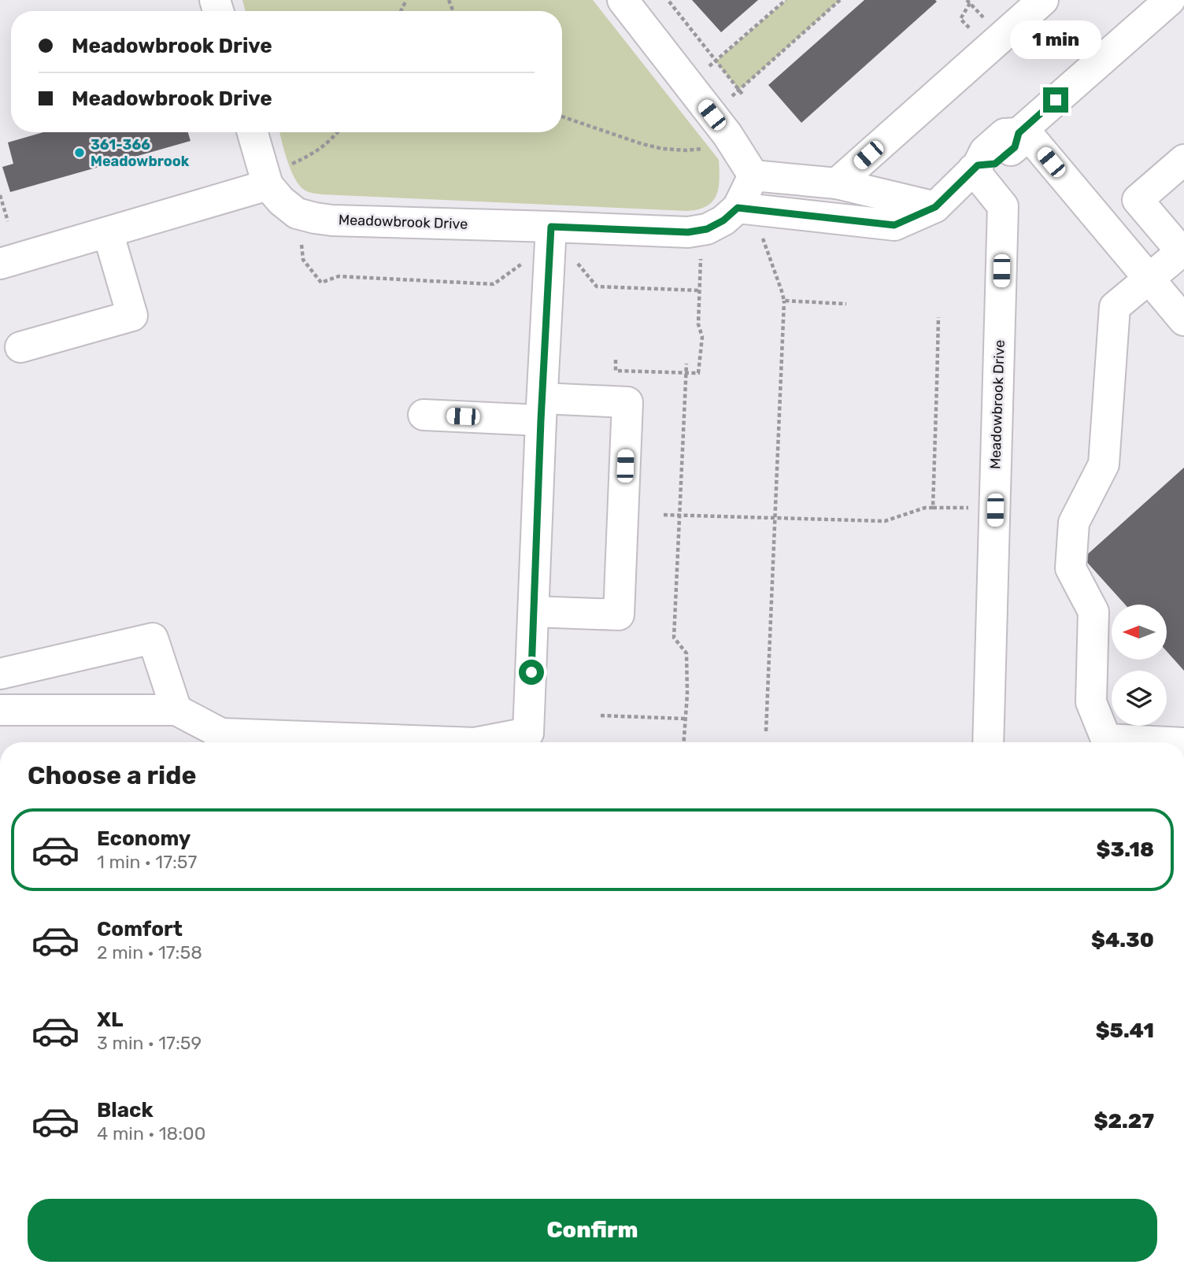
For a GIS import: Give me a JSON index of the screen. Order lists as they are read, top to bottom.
{
  "streets": {
    "street": ["Meadowbrook Drive"]
  },
  "places": ["361-366 Meadowbrook"],
  "north": "left",
  "page": {
    "banner": ["Meadowbrook Drive", "Meadowbrook Drive"],
    "bubble": "1 min",
    "heading": "Choose a ride",
    "list": [
      {
        "name": "Economy",
        "note": "1 min · 17:57",
        "value": "$3.18"
      },
      {
        "name": "Comfort",
        "note": "2 min · 17:58",
        "value": "$4.30"
      },
      {
        "name": "XL",
        "note": "3 min · 17:59",
        "value": "$5.41"
      },
      {
        "name": "Black",
        "note": "4 min · 18:00",
        "value": "$2.27"
      }
    ],
    "buttons": "Confirm"
  }
}
